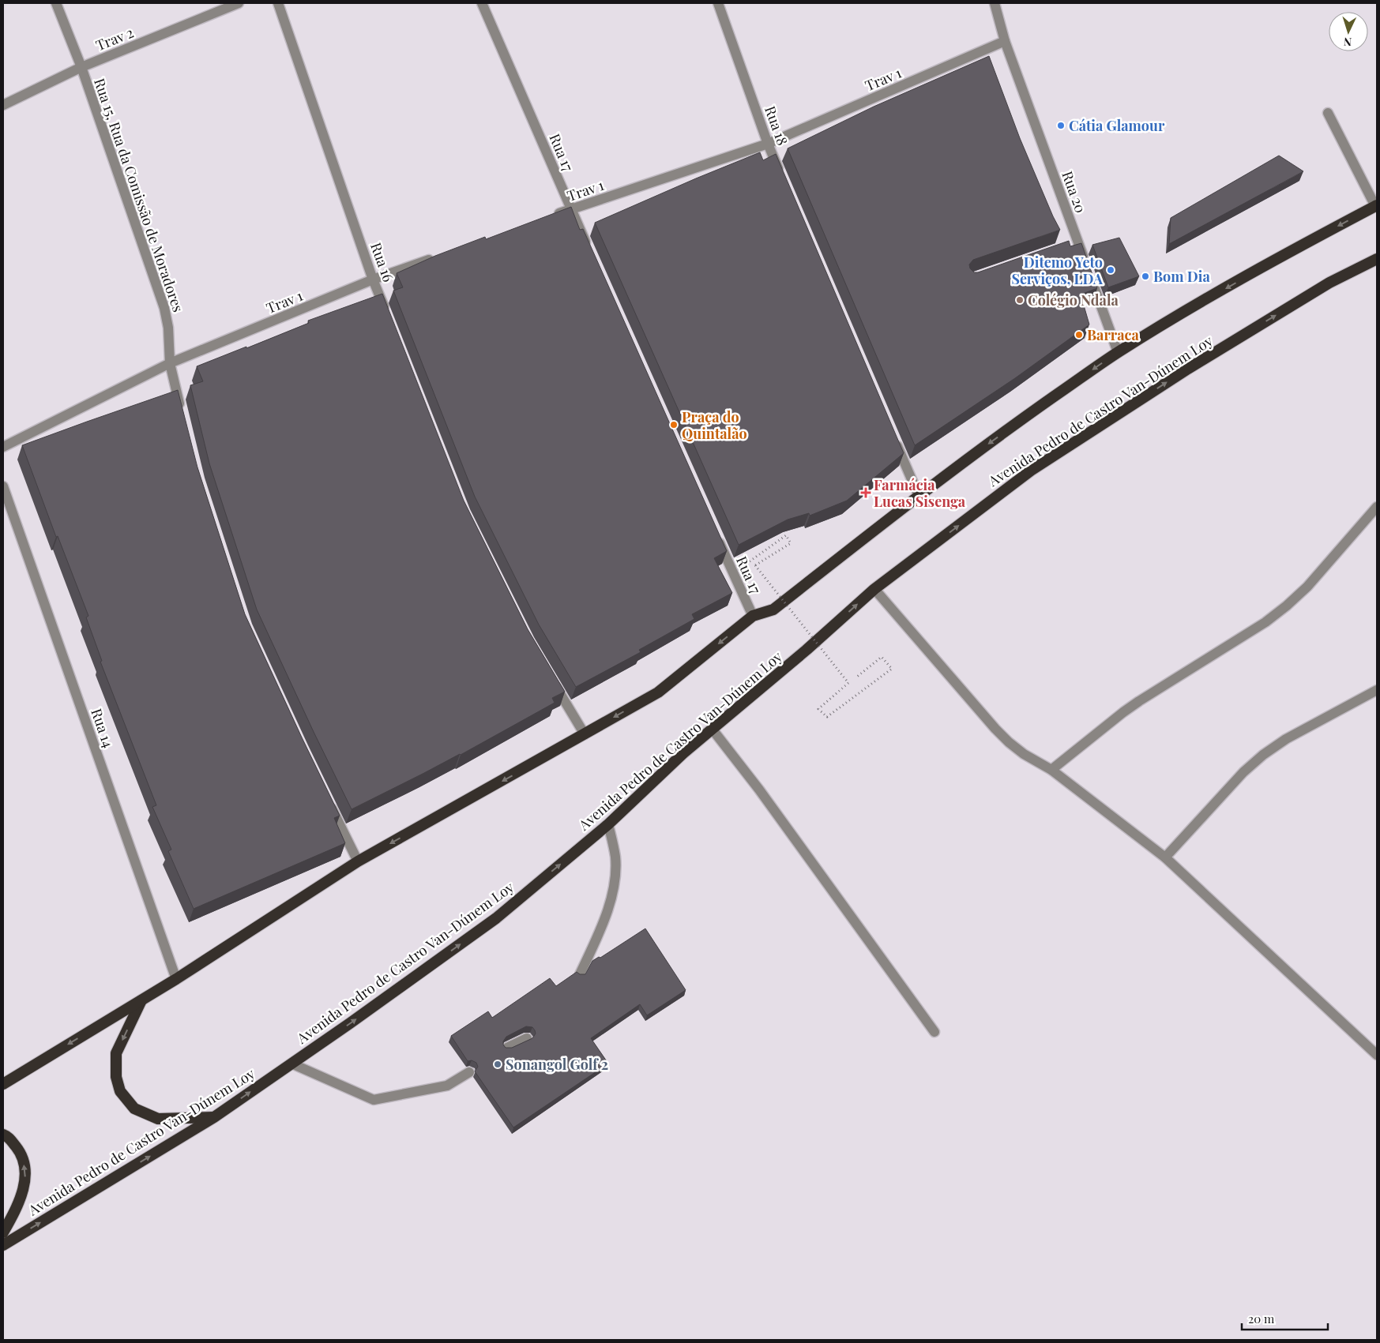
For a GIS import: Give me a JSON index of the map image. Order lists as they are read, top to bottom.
{
  "streets": {
    "highway": ["Avenida Pedro de Castro Van-Dúnem Loy"],
    "street": [
      "Trav 2",
      "Trav 1",
      "Rua 18",
      "Rua 17",
      "Rua 20",
      "Rua 15, Rua da Comissão de Moradores",
      "Rua 16",
      "Rua 14"
    ]
  },
  "crossings": [
    ["Trav 2", "Rua 15, Rua da Comissão de Moradores"],
    ["Trav 1", "Rua 18"],
    ["Trav 1", "Rua 17"],
    ["Trav 1", "Rua 20"],
    ["Trav 1", "Rua 15, Rua da Comissão de Moradores"],
    ["Trav 1", "Rua 16"]
  ],
  "places": {
    "other": [
      "Cátia Glamour",
      "Ditemo Yeto Serviços, LDA",
      "Bom Dia",
      "Colégio Ndala",
      "Barraca",
      "Praça do Quintalão",
      "Sonangol Golf 2"
    ],
    "health": ["Farmácia Lucas Sisenga"]
  },
  "scale_bar": "20 m",
  "north": "bottom"
}
